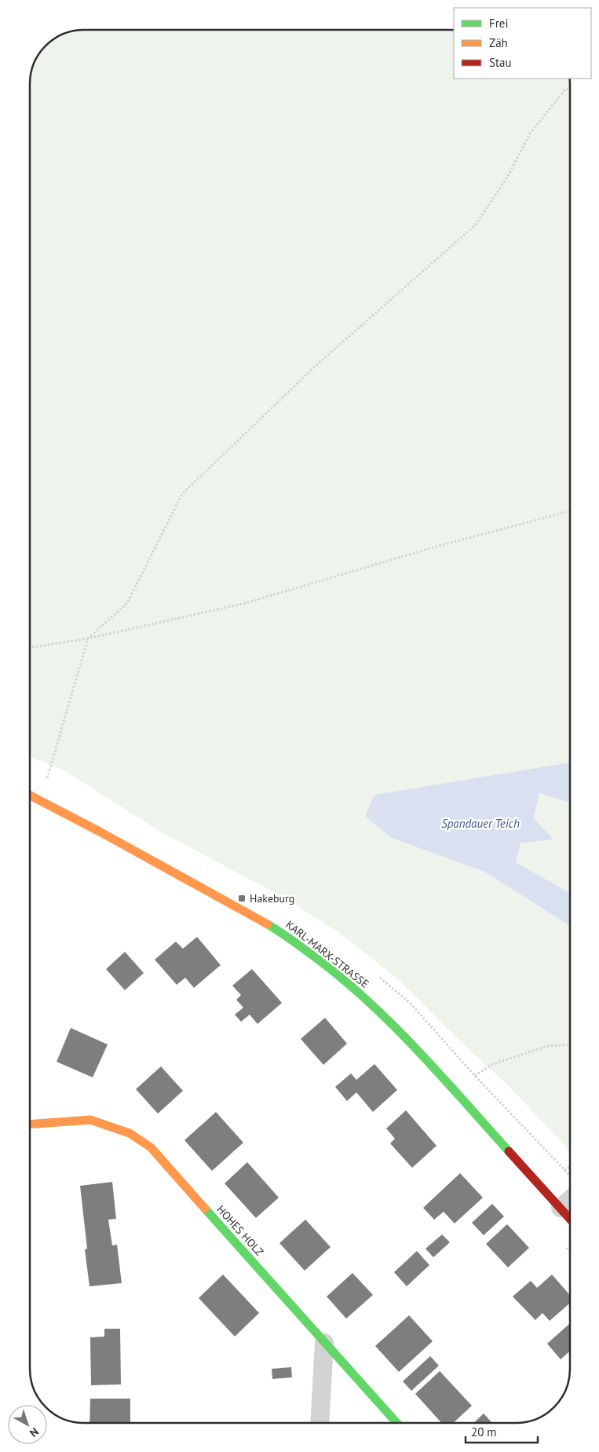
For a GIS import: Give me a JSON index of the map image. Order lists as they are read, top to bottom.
{
  "streets": {
    "street": ["KARL-MARX-STRASSE", "HOHES HOLZ"]
  },
  "water": ["Spandauer Teich"],
  "places": {
    "transit": ["Hakeburg"]
  },
  "legend": ["Frei", "Zäh", "Stau"],
  "scale_bar": "20 m",
  "north": "bottom right"
}
